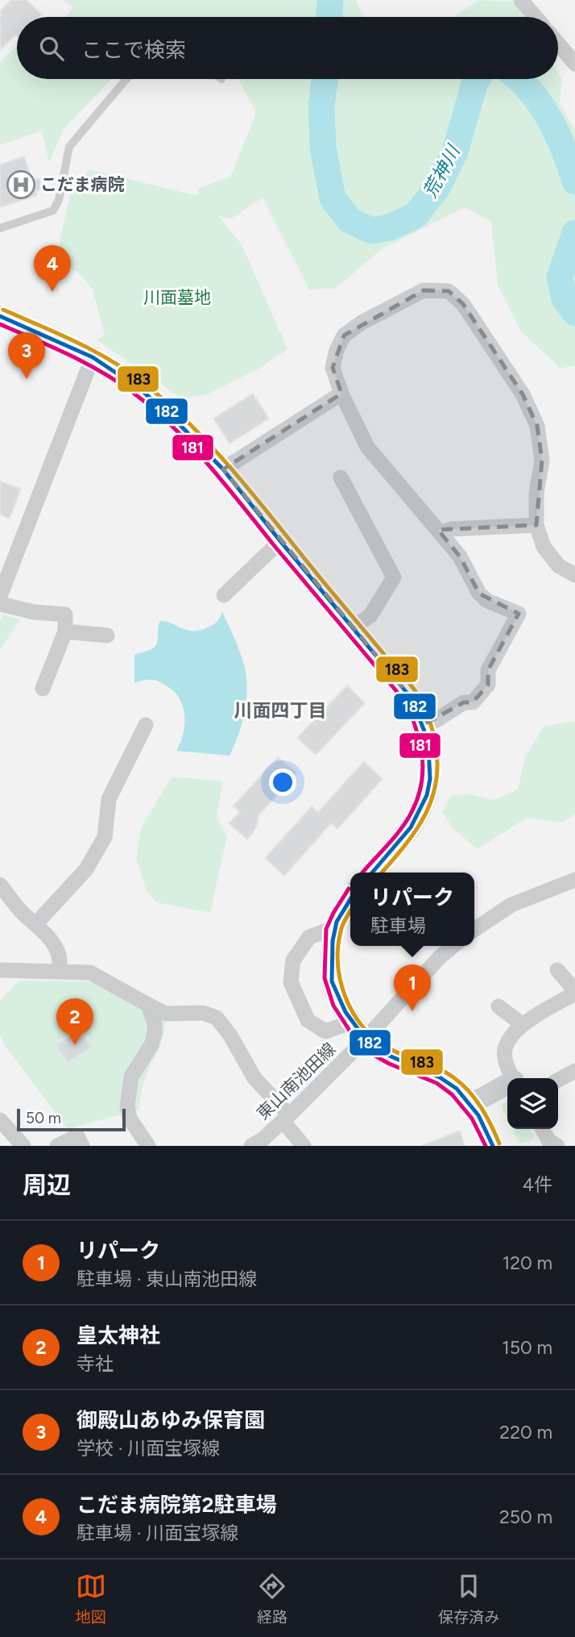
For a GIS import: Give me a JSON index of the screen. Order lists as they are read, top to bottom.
{
  "streets": {
    "street": ["東山南池田線"]
  },
  "districts": ["川面四丁目"],
  "water": ["荒神川"],
  "parks": ["川面墓地"],
  "places": {
    "hospital": ["こだま病院"]
  },
  "lines": ["transit line 183", "transit line 182", "transit line 181"],
  "scale_bar": "50 m",
  "page": {
    "search": "ここで検索",
    "pins": [
      "4",
      "3",
      "1",
      "2"
    ],
    "popup": ["リパーク", "駐車場"],
    "scale": "50 m",
    "heading": ["周辺", "4件"],
    "list": [
      {
        "mark": "1",
        "name": "リパーク",
        "note": "駐車場 · 東山南池田線",
        "value": "120 m"
      },
      {
        "mark": "2",
        "name": "皇太神社",
        "note": "寺社",
        "value": "150 m"
      },
      {
        "mark": "3",
        "name": "御殿山あゆみ保育園",
        "note": "学校 · 川面宝塚線",
        "value": "220 m"
      },
      {
        "mark": "4",
        "name": "こだま病院第2駐車場",
        "note": "駐車場 · 川面宝塚線",
        "value": "250 m"
      }
    ],
    "nav": ["地図", "経路", "保存済み"]
  }
}
